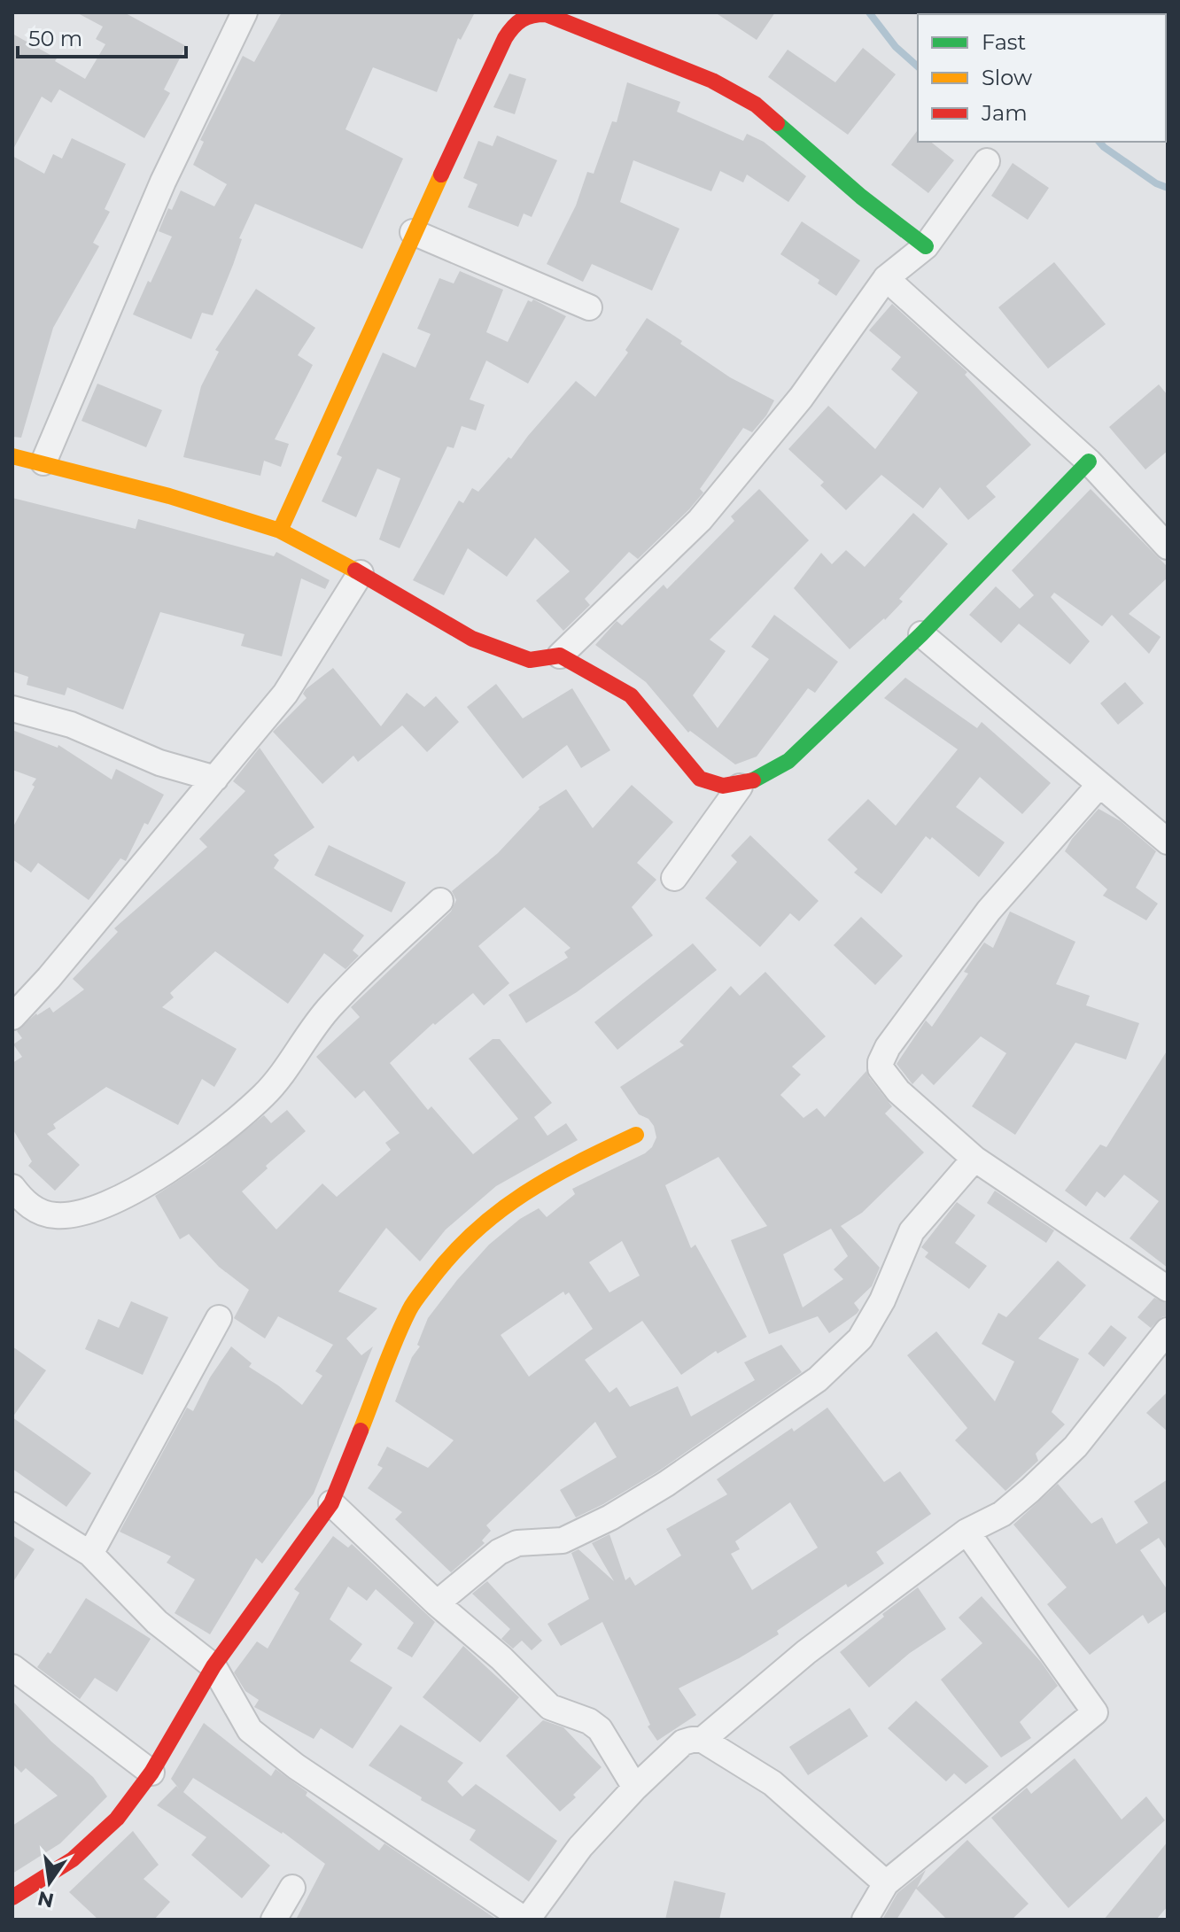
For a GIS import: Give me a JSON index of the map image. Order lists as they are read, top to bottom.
{
  "legend": ["Fast", "Slow", "Jam"],
  "scale_bar": "50 m",
  "north": "bottom"
}
